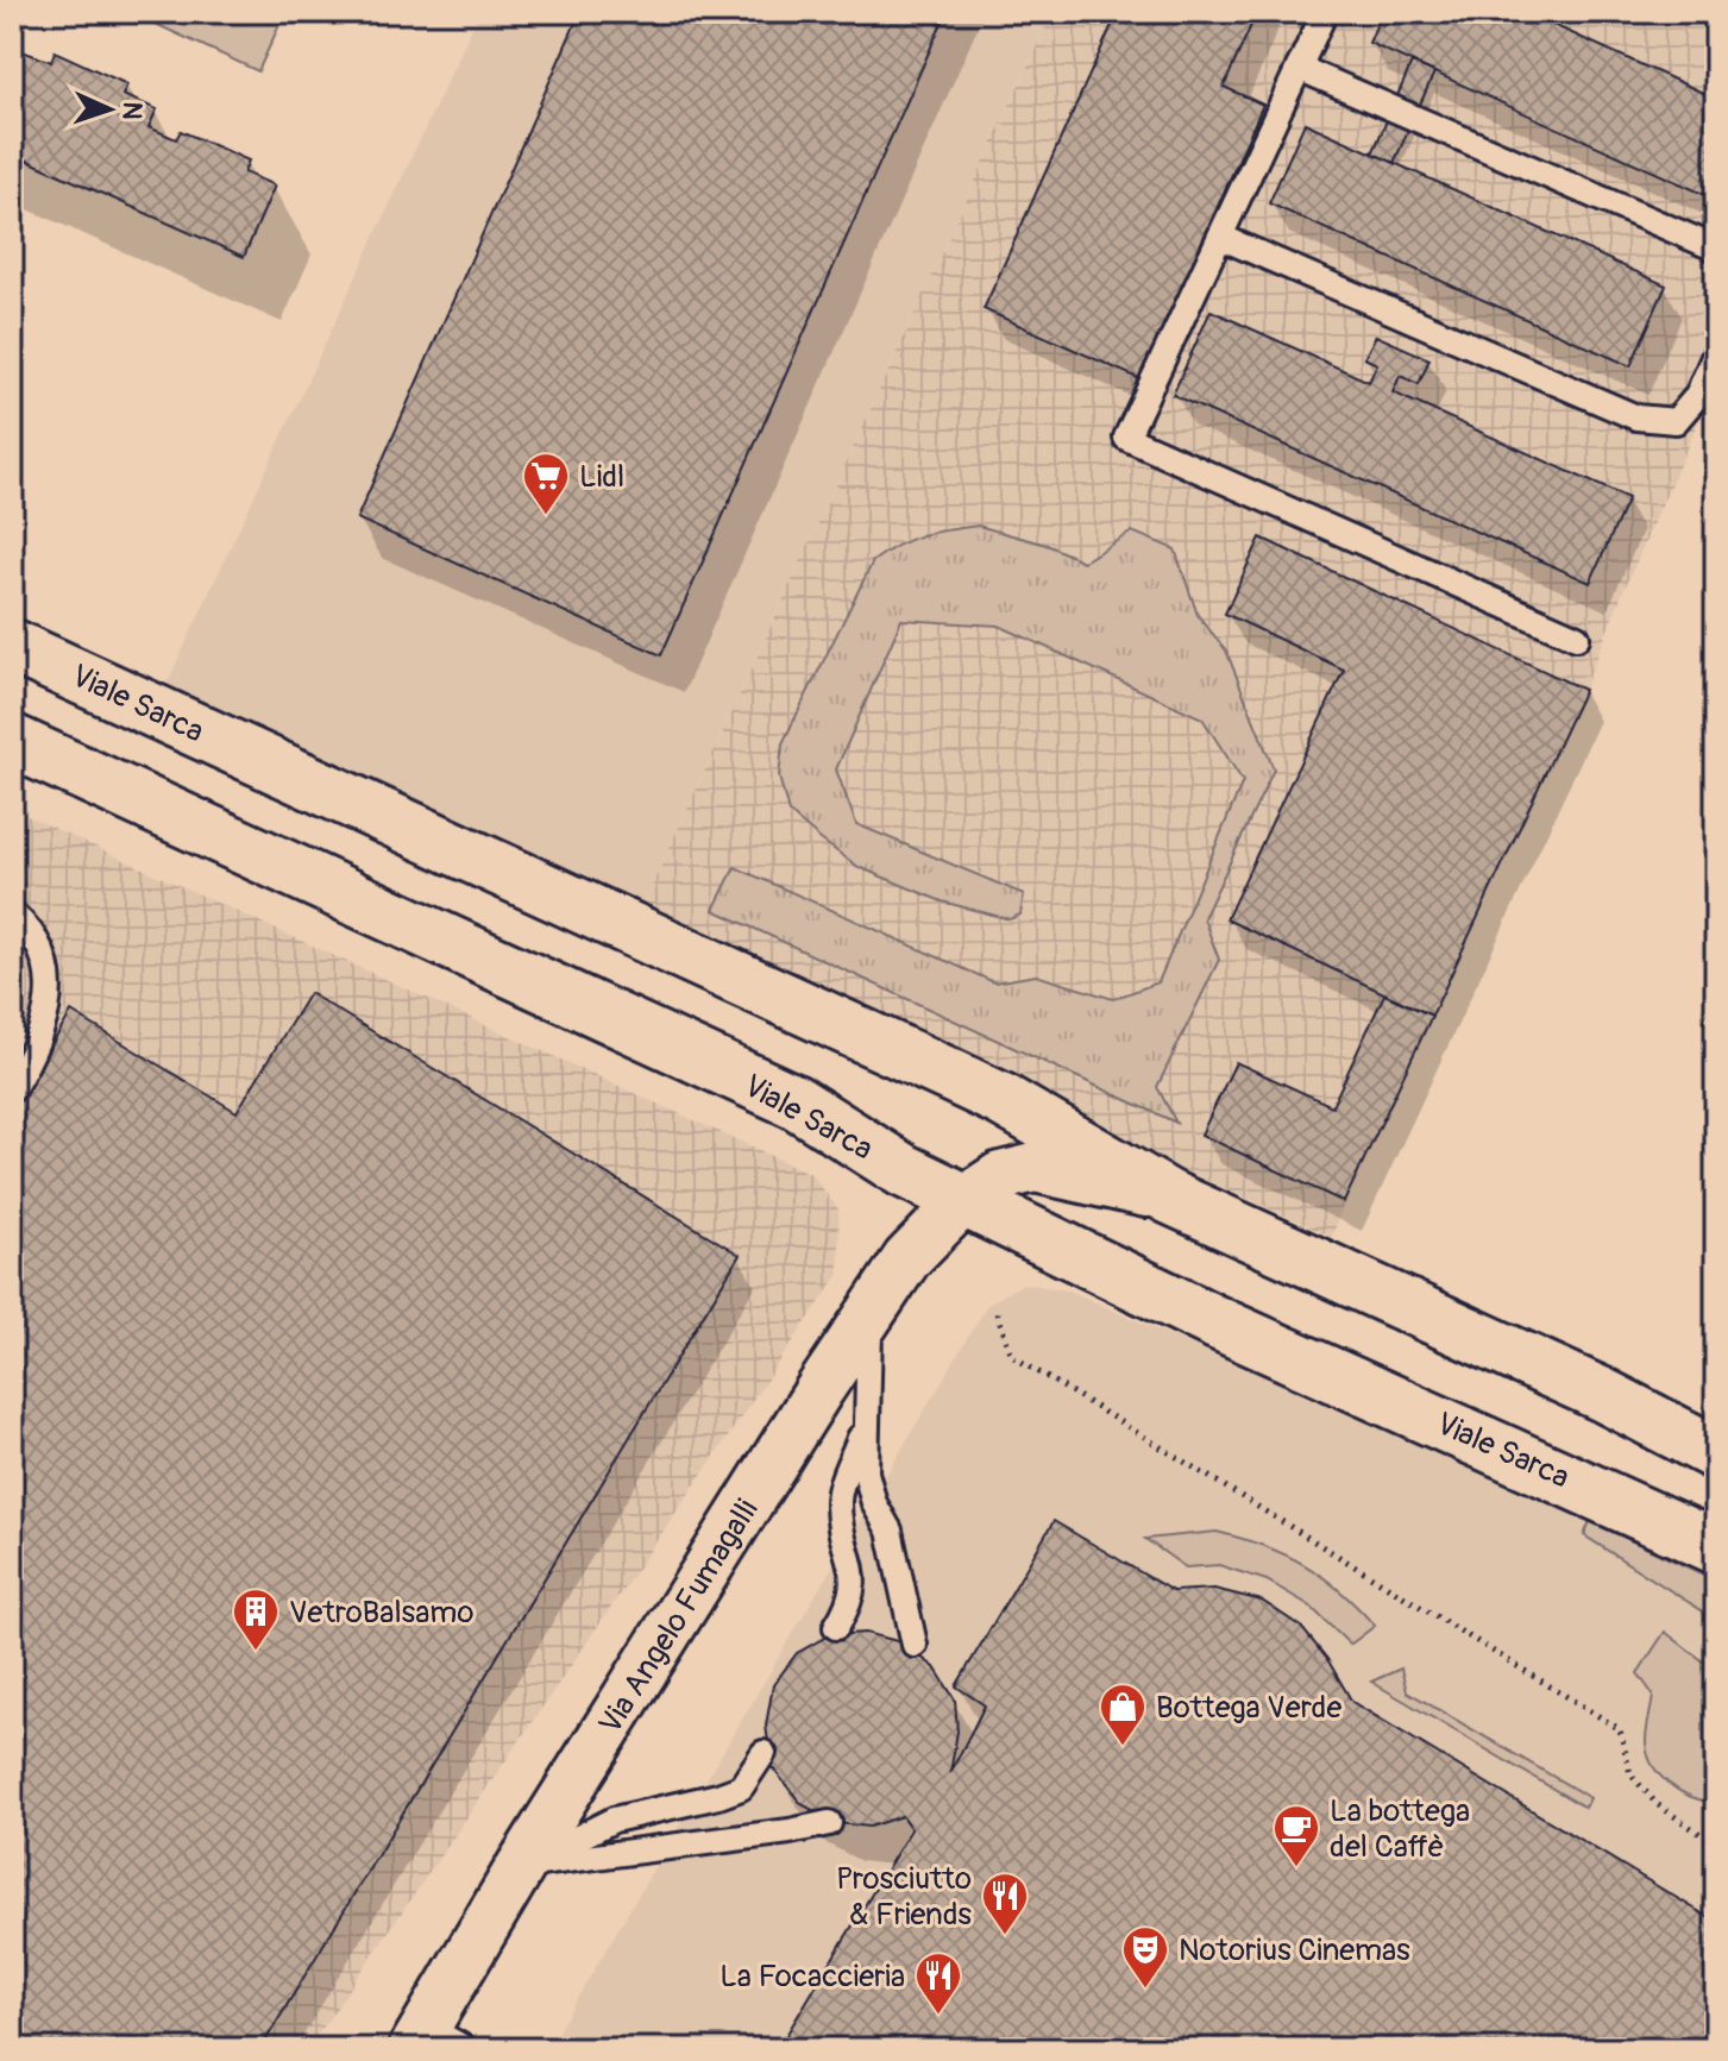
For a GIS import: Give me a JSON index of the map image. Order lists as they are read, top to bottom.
{
  "streets": {
    "street": ["Viale Sarca", "Via Angelo Fumagalli"]
  },
  "crossings": [
    ["Viale Sarca", "Via Angelo Fumagalli"]
  ],
  "places": {
    "supermarket": ["Lidl"],
    "building": ["VetroBalsamo"],
    "shop": ["Bottega Verde"],
    "cafe": ["La bottega del Caffè"],
    "restaurant": ["Prosciutto & Friends", "La Focaccieria"],
    "theatre": ["Notorius Cinemas"]
  },
  "north": "right"
}
